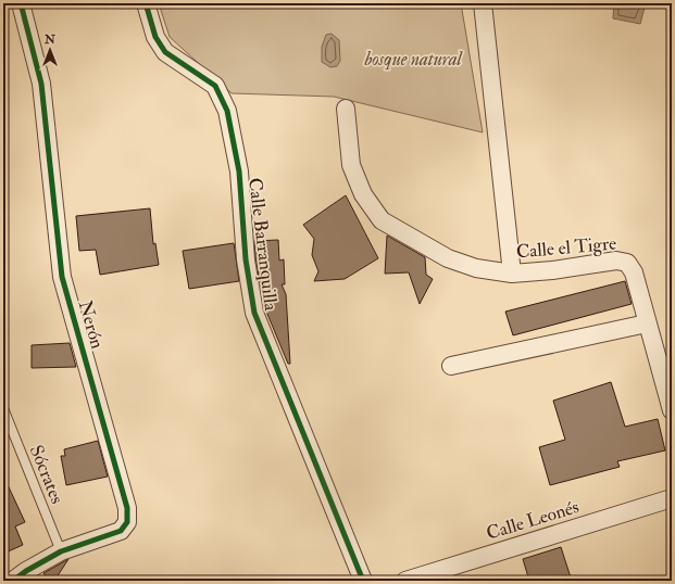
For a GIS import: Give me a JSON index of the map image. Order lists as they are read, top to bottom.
{
  "streets": {
    "street": [
      "Calle Barranquilla",
      "Calle el Tigre",
      "Nerón",
      "Calle Leonés"
    ],
    "lane": ["Sócrates"]
  },
  "crossings": [
    ["Nerón", "Sócrates"]
  ],
  "parks": ["bosque natural"],
  "north": "top"
}
